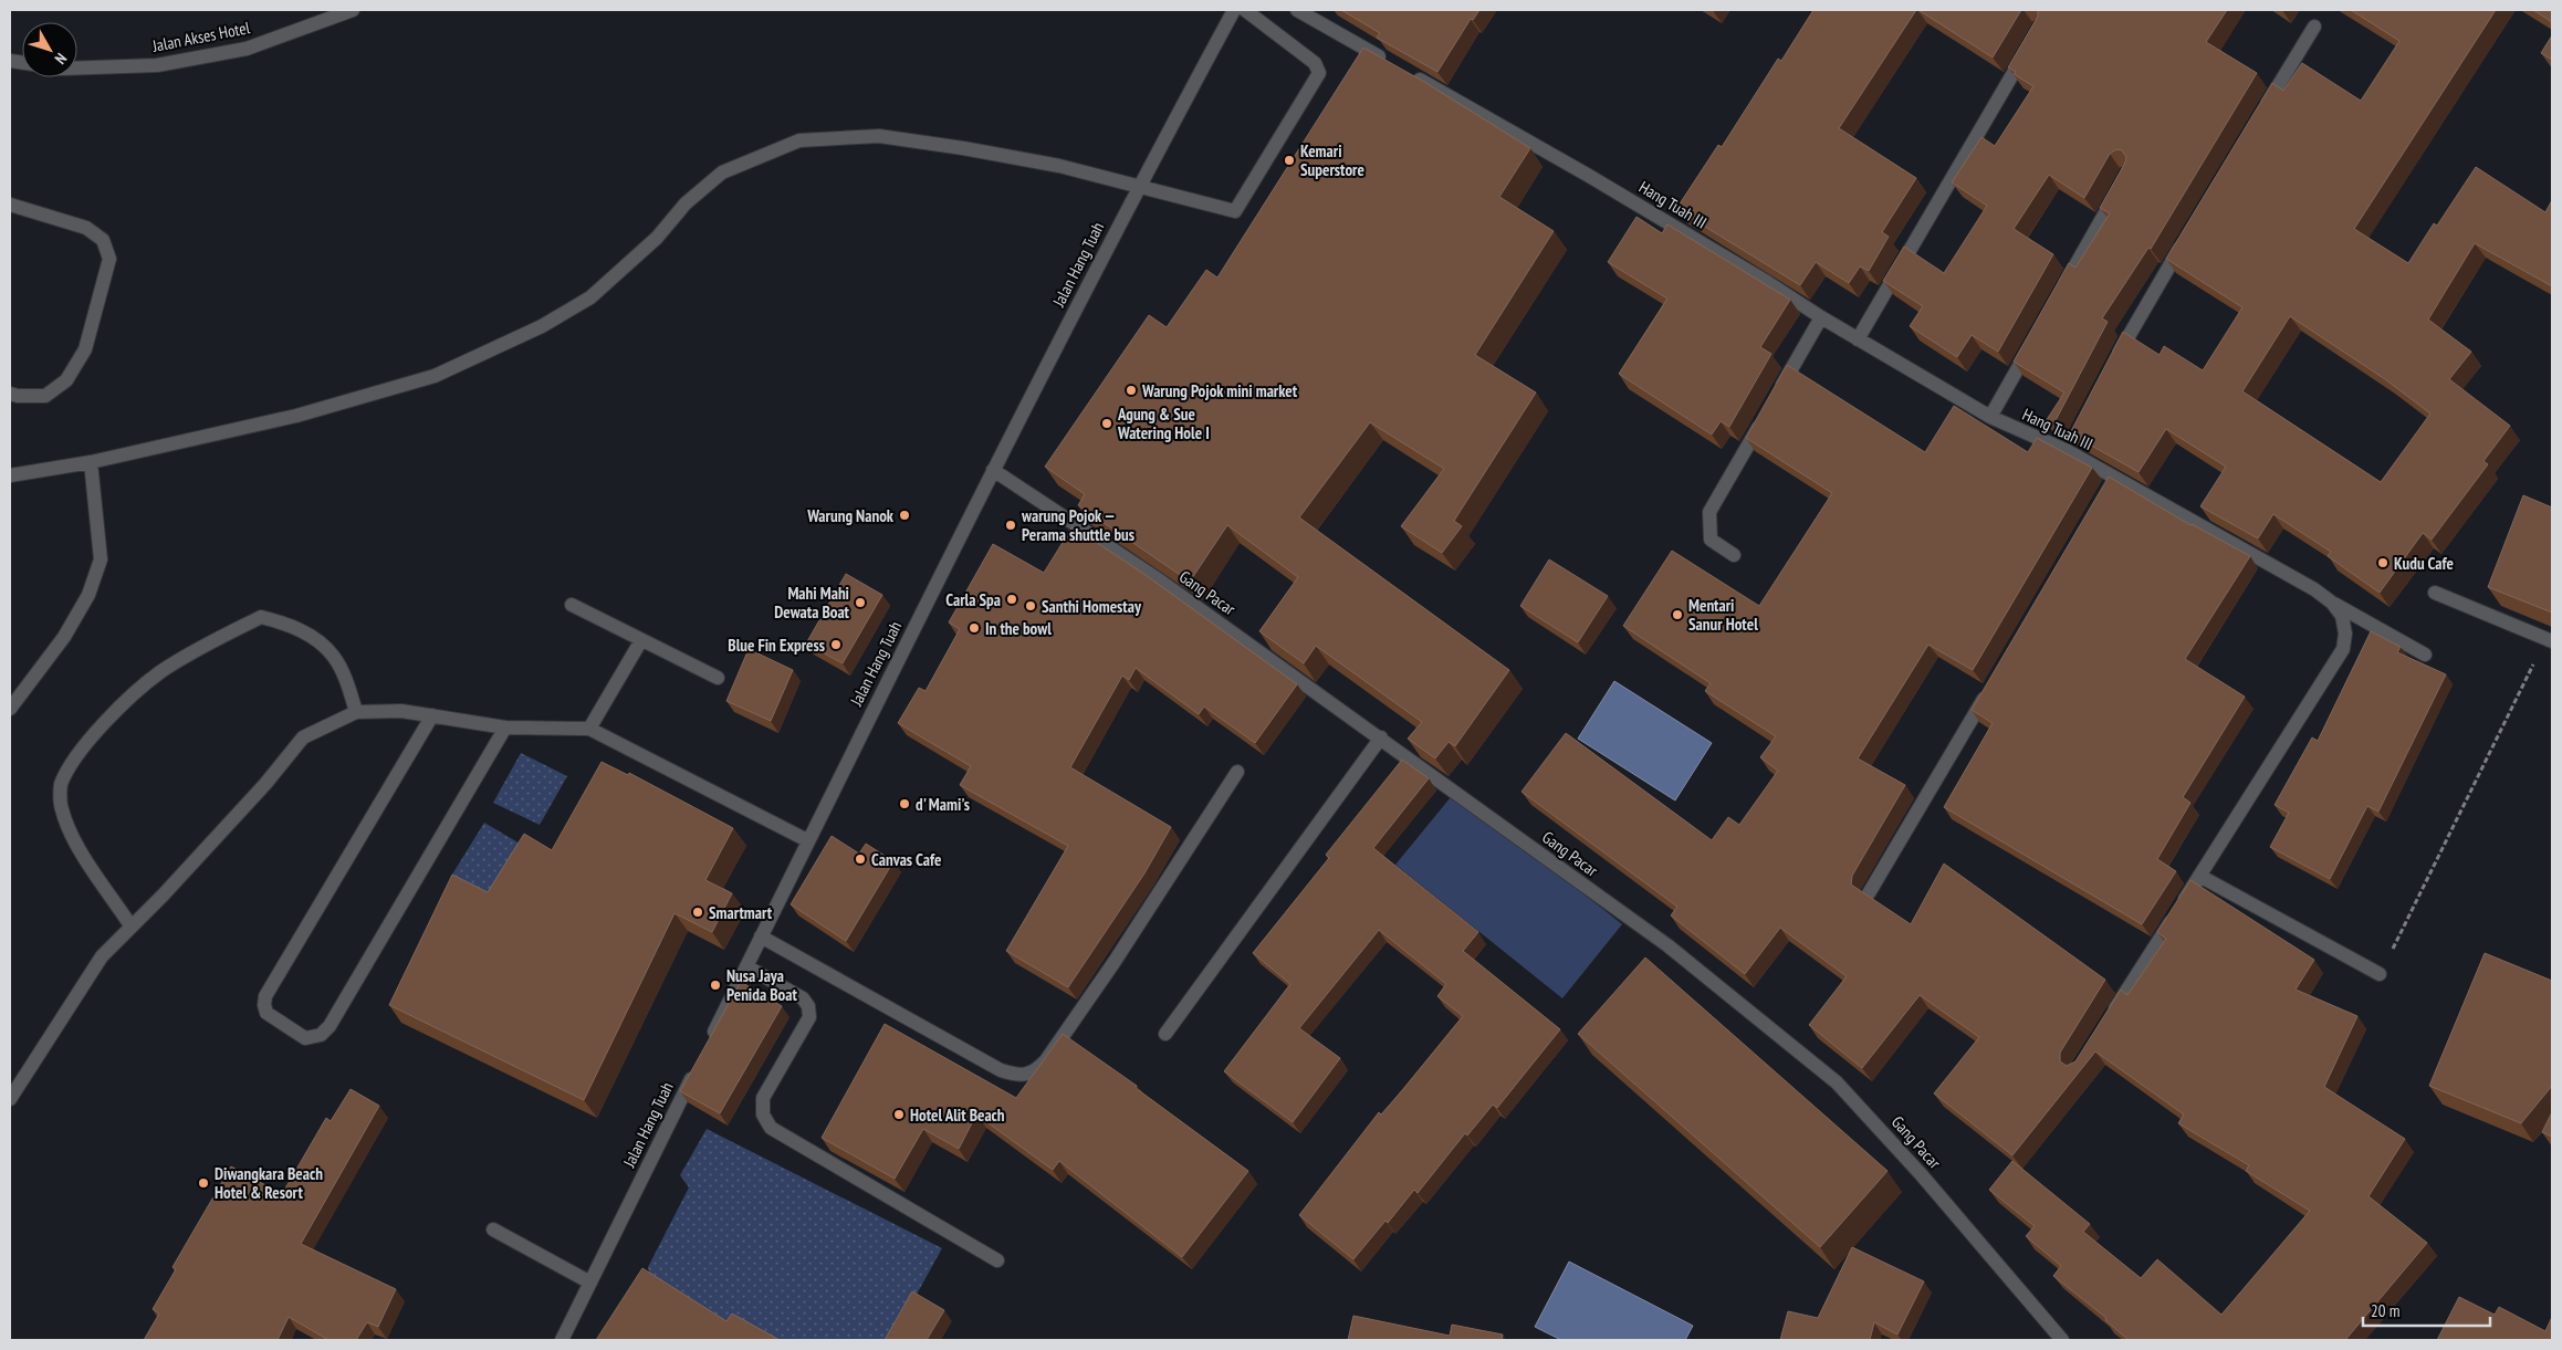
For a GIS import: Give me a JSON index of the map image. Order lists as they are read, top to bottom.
{
  "streets": {
    "street": [
      "Jalan Akses Hotel",
      "Hang Tuah III",
      "Jalan Hang Tuah",
      "Gang Pacar"
    ]
  },
  "crossings": [
    ["Jalan Hang Tuah", "Gang Pacar"]
  ],
  "places": [
    "Kemari Superstore",
    "Warung Pojok mini market",
    "Agung & Sue Watering Hole I",
    "Warung Nanok",
    "warung Pojok — Perama shuttle bus",
    "Kudu Cafe",
    "Carla Spa",
    "Mahi Mahi Dewata Boat",
    "Santhi Homestay",
    "Mentari Sanur Hotel",
    "In the bowl",
    "Blue Fin Express",
    "d' Mami's",
    "Canvas Cafe",
    "Smartmart",
    "Nusa Jaya Penida Boat",
    "Hotel Alit Beach",
    "Diwangkara Beach Hotel & Resort"
  ],
  "scale_bar": "20 m",
  "north": "bottom right"
}
